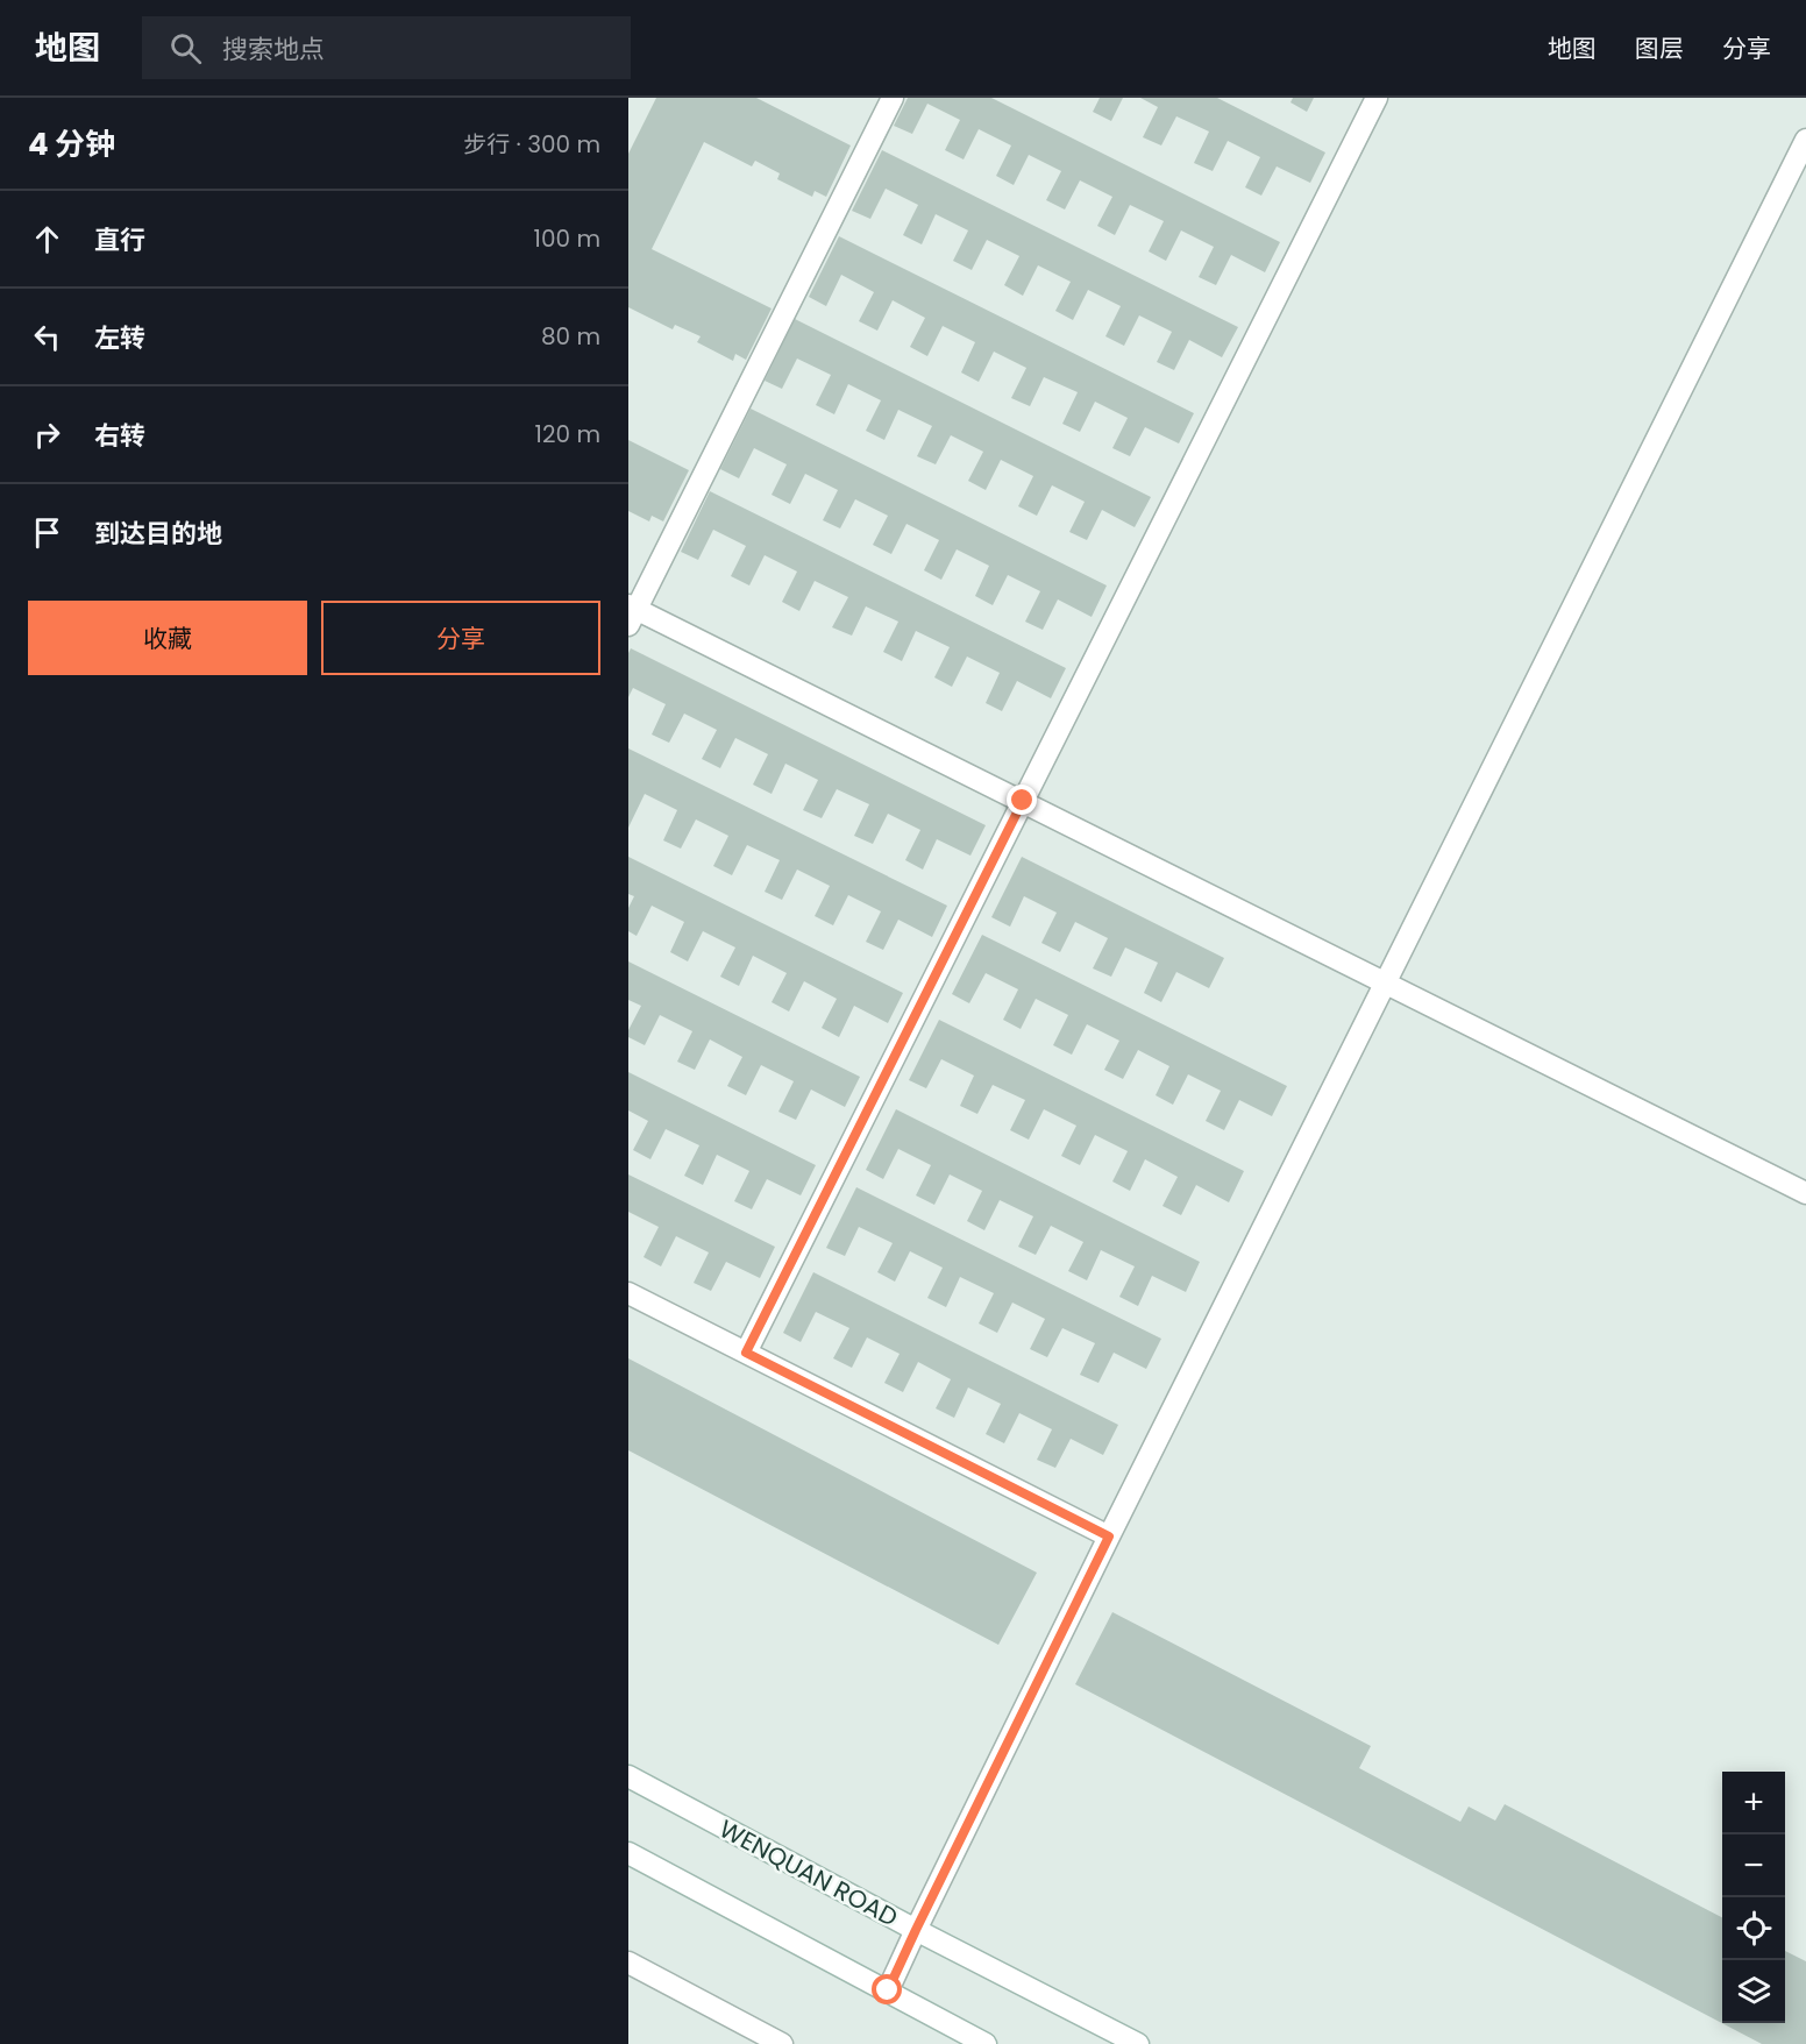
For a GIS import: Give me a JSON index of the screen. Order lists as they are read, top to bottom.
{
  "streets": {
    "street": ["WENQUAN ROAD"]
  },
  "page": {
    "header": "地图",
    "search": "搜索地点",
    "nav": ["地图", "图层", "分享"],
    "heading": ["4 分钟", "步行 · 300 m"],
    "list": [
      ["直行", "100 m"],
      ["左转", "80 m"],
      ["右转", "120 m"],
      "到达目的地"
    ],
    "buttons": ["收藏", "分享"],
    "map_buttons": ["+", "−"]
  }
}
